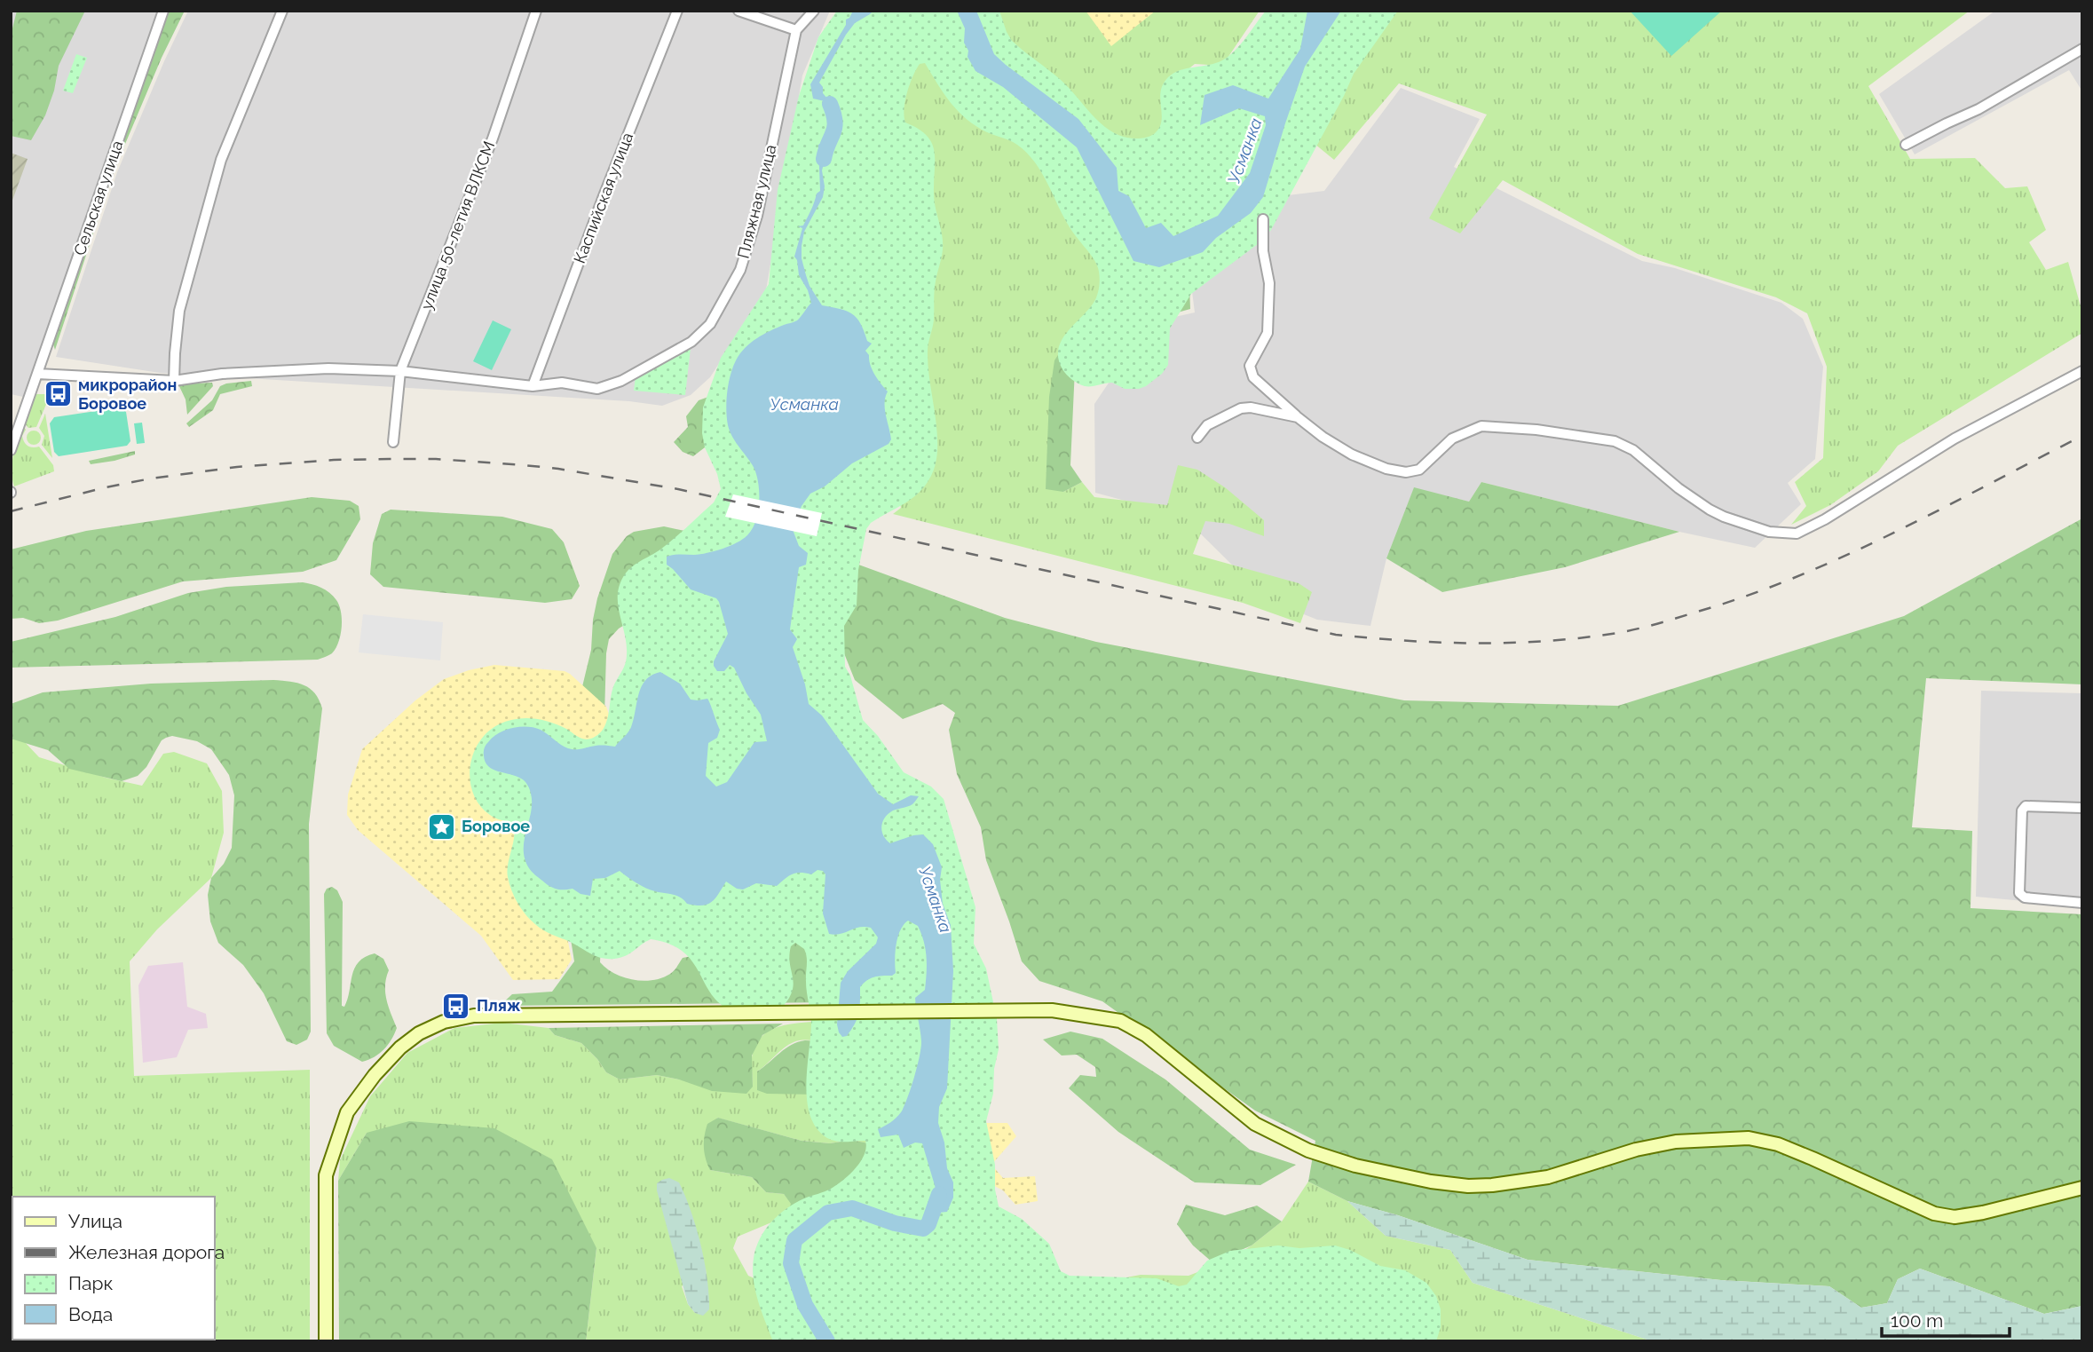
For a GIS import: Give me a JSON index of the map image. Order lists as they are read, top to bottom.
{
  "streets": {
    "street": [
      "Сельская улица",
      "Каспийская улица",
      "Пляжная улица",
      "улица 50-летия ВЛКСМ"
    ]
  },
  "crossings": [
    ["Сельская улица", "Пляжная улица"],
    ["Каспийская улица", "Пляжная улица"],
    ["Пляжная улица", "улица 50-летия ВЛКСМ"]
  ],
  "water": ["Усманка"],
  "places": {
    "bus stop": ["микрорайон Боровое", "Пляж"],
    "place": ["Боровое"]
  },
  "legend": [
    "Улица",
    "Железная дорога",
    "Парк",
    "Вода"
  ],
  "scale_bar": "100 m"
}
